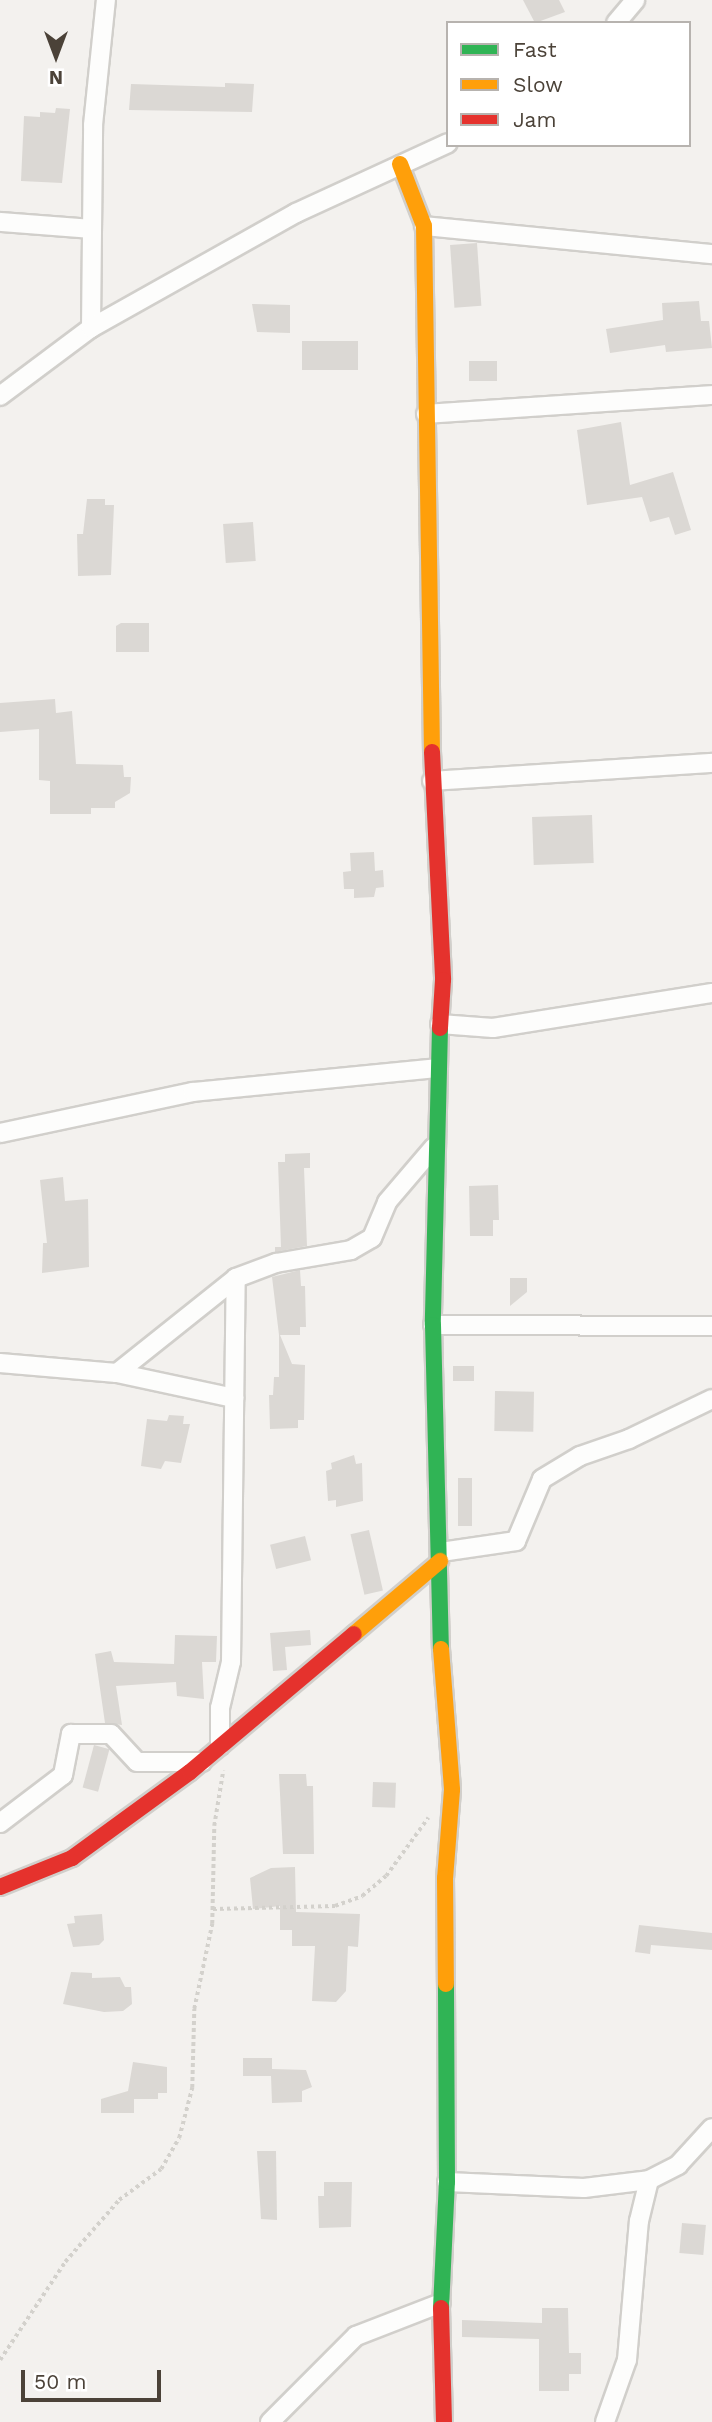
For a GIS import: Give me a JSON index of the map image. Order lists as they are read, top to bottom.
{
  "legend": ["Fast", "Slow", "Jam"],
  "scale_bar": "50 m",
  "north": "bottom"
}
